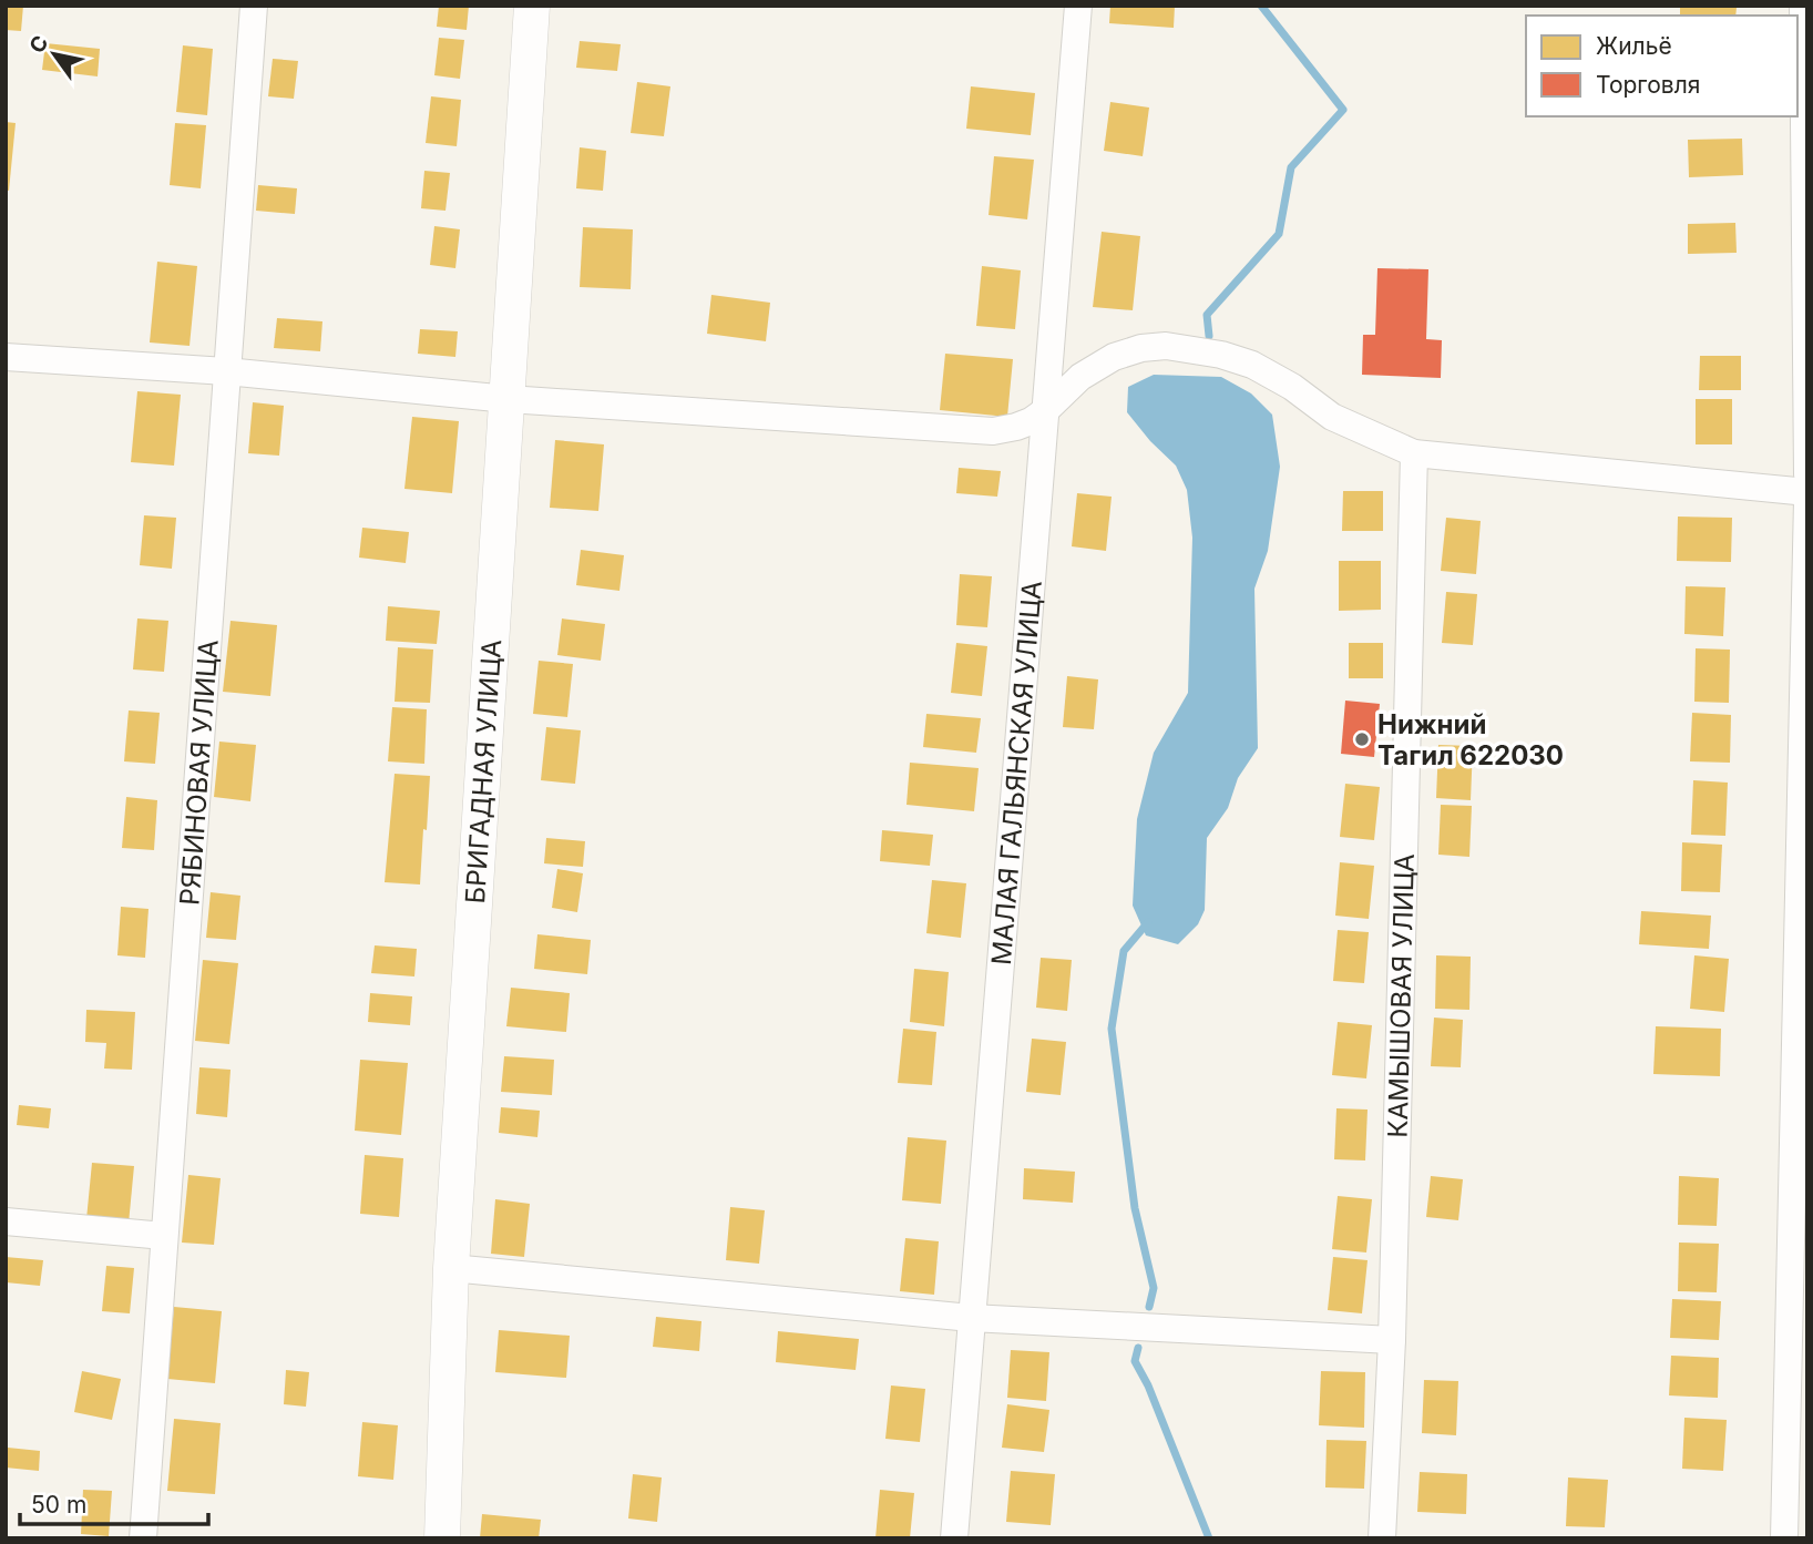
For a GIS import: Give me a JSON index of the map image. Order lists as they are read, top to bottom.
{
  "streets": {
    "street": [
      "РЯБИНОВАЯ УЛИЦА",
      "БРИГАДНАЯ УЛИЦА",
      "МАЛАЯ ГАЛЬЯНСКАЯ УЛИЦА",
      "КАМЫШОВАЯ УЛИЦА"
    ]
  },
  "places": ["Нижний Тагил 622030"],
  "legend": ["Жильё", "Торговля"],
  "scale_bar": "50 m",
  "north": "top left"
}
